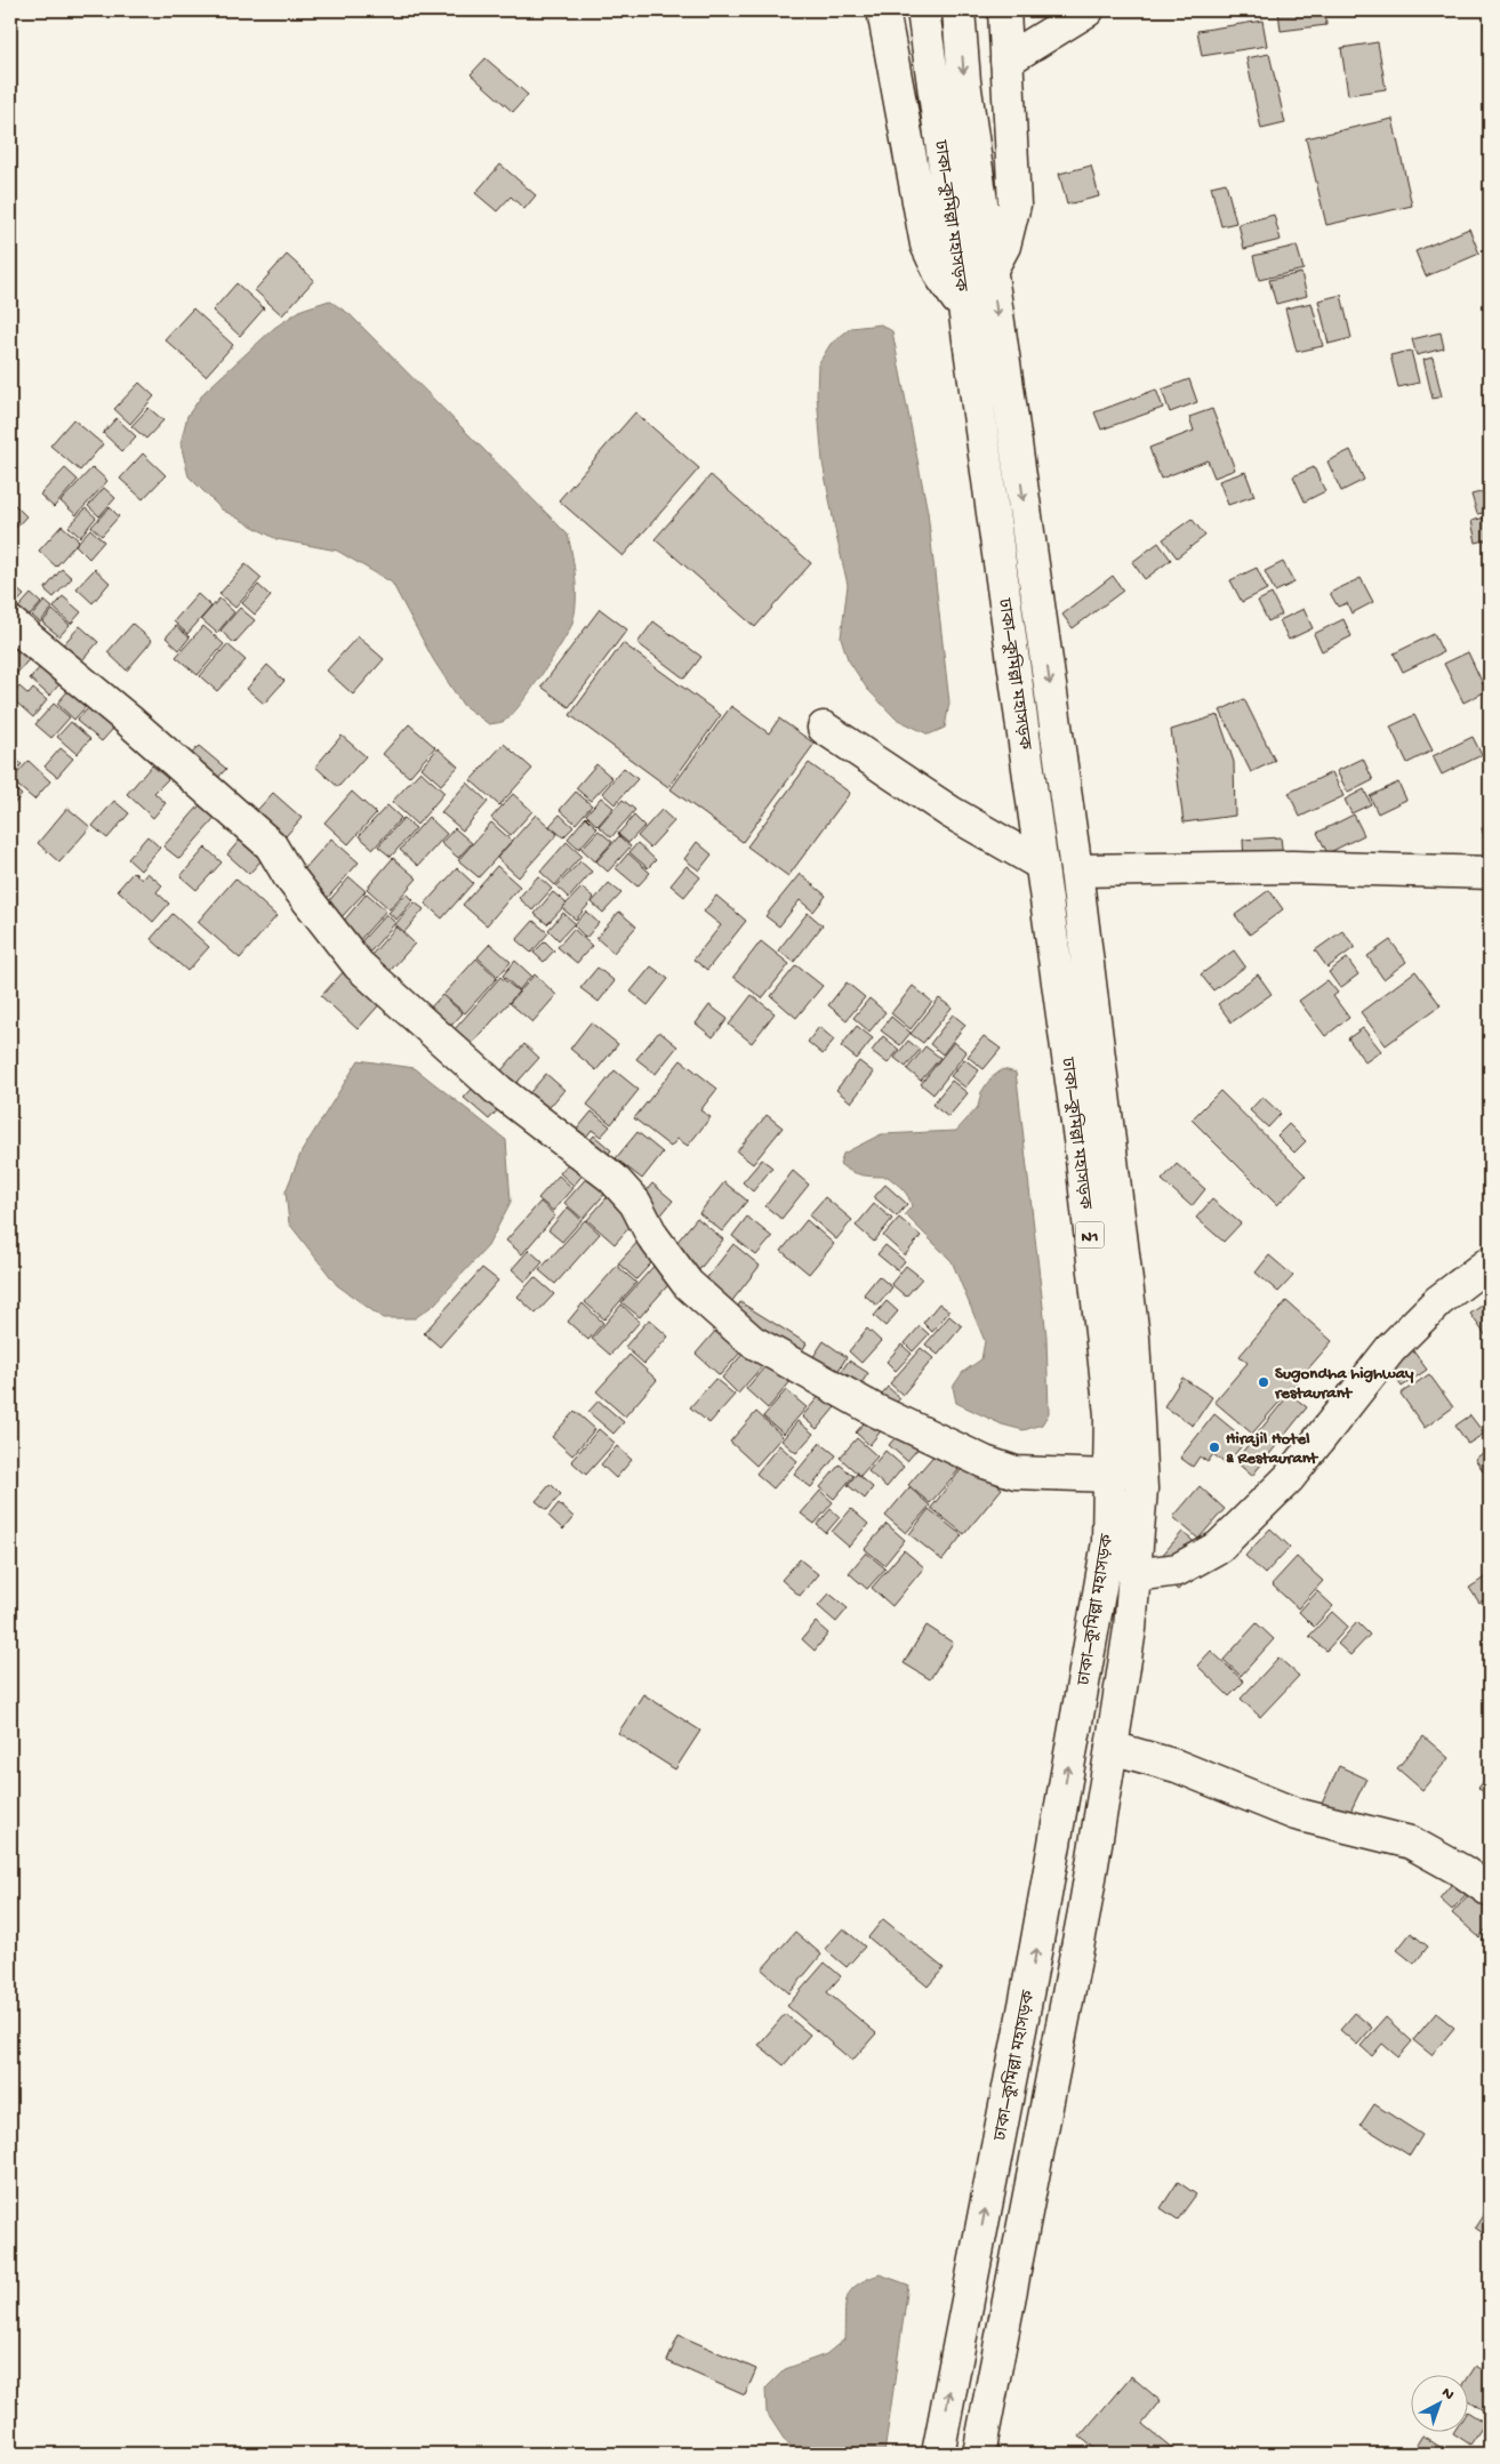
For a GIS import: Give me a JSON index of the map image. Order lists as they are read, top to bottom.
{
  "streets": {
    "main road": ["ঢাকা–কুমিল্লা মহাসড়ক", "N1"]
  },
  "places": ["Sugondha highway restaurant", "Hirajil Hotel & Restaurant"],
  "north": "top right"
}
